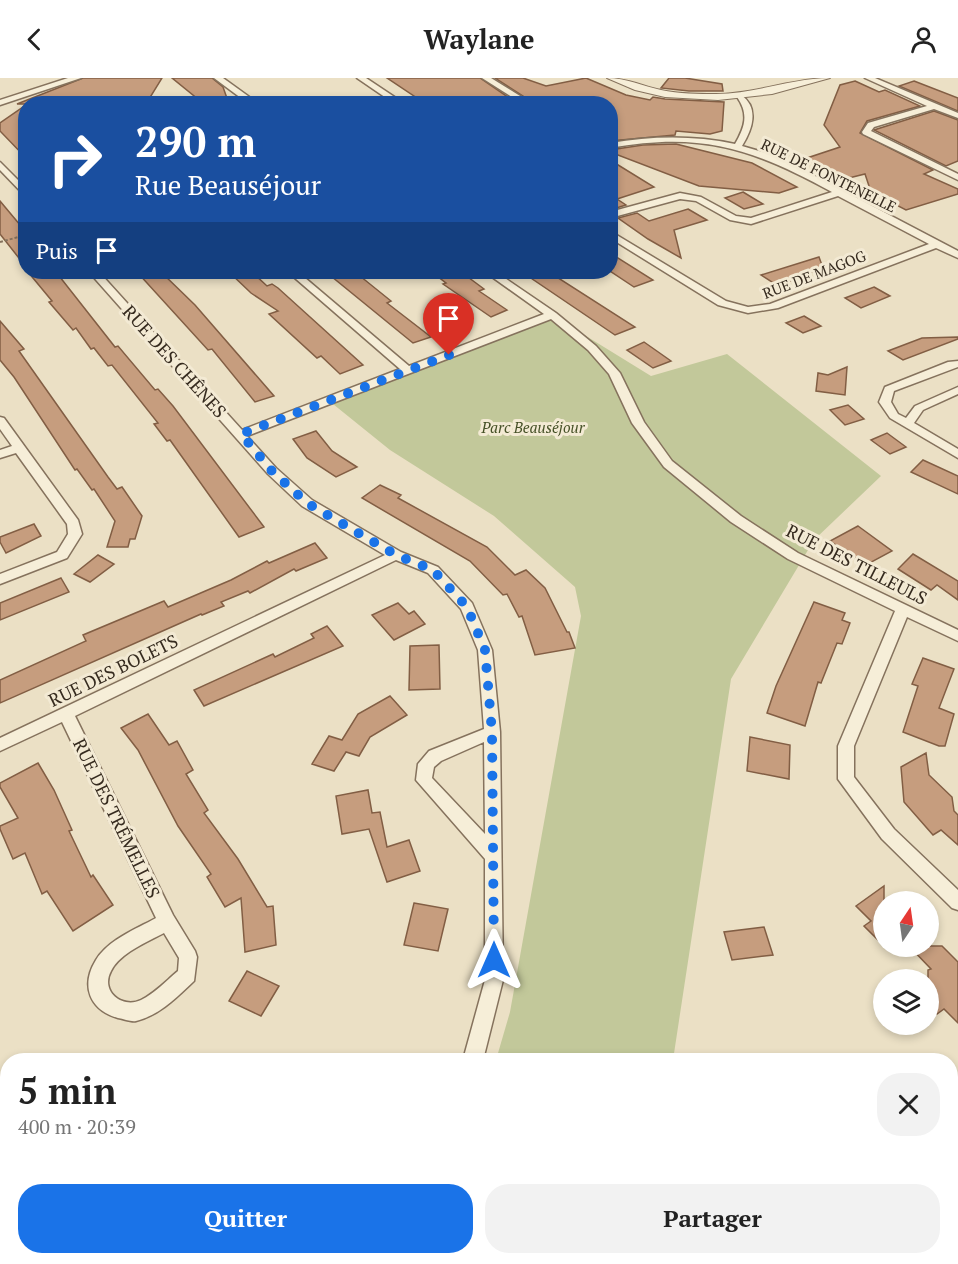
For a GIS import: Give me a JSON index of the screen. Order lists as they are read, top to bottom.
{
  "streets": {
    "street": [
      "RUE DE FONTENELLE",
      "RUE DE MAGOG",
      "RUE DES CHÊNES",
      "RUE DES TILLEULS",
      "RUE DES BOLETS",
      "RUE DES TRÉMELLES"
    ]
  },
  "crossings": [
    ["RUE DE FONTENELLE", "RUE DE MAGOG"],
    ["RUE DES CHÊNES", "RUE DES BOLETS"],
    ["RUE DES BOLETS", "RUE DES TRÉMELLES"]
  ],
  "parks": ["Parc Beauséjour"],
  "north": "top",
  "page": {
    "header": "Waylane",
    "turn": ["290 m", "Rue Beauséjour"],
    "then": "Puis",
    "heading": ["5 min", "400 m · 20:39"],
    "buttons": ["Quitter", "Partager"]
  }
}
